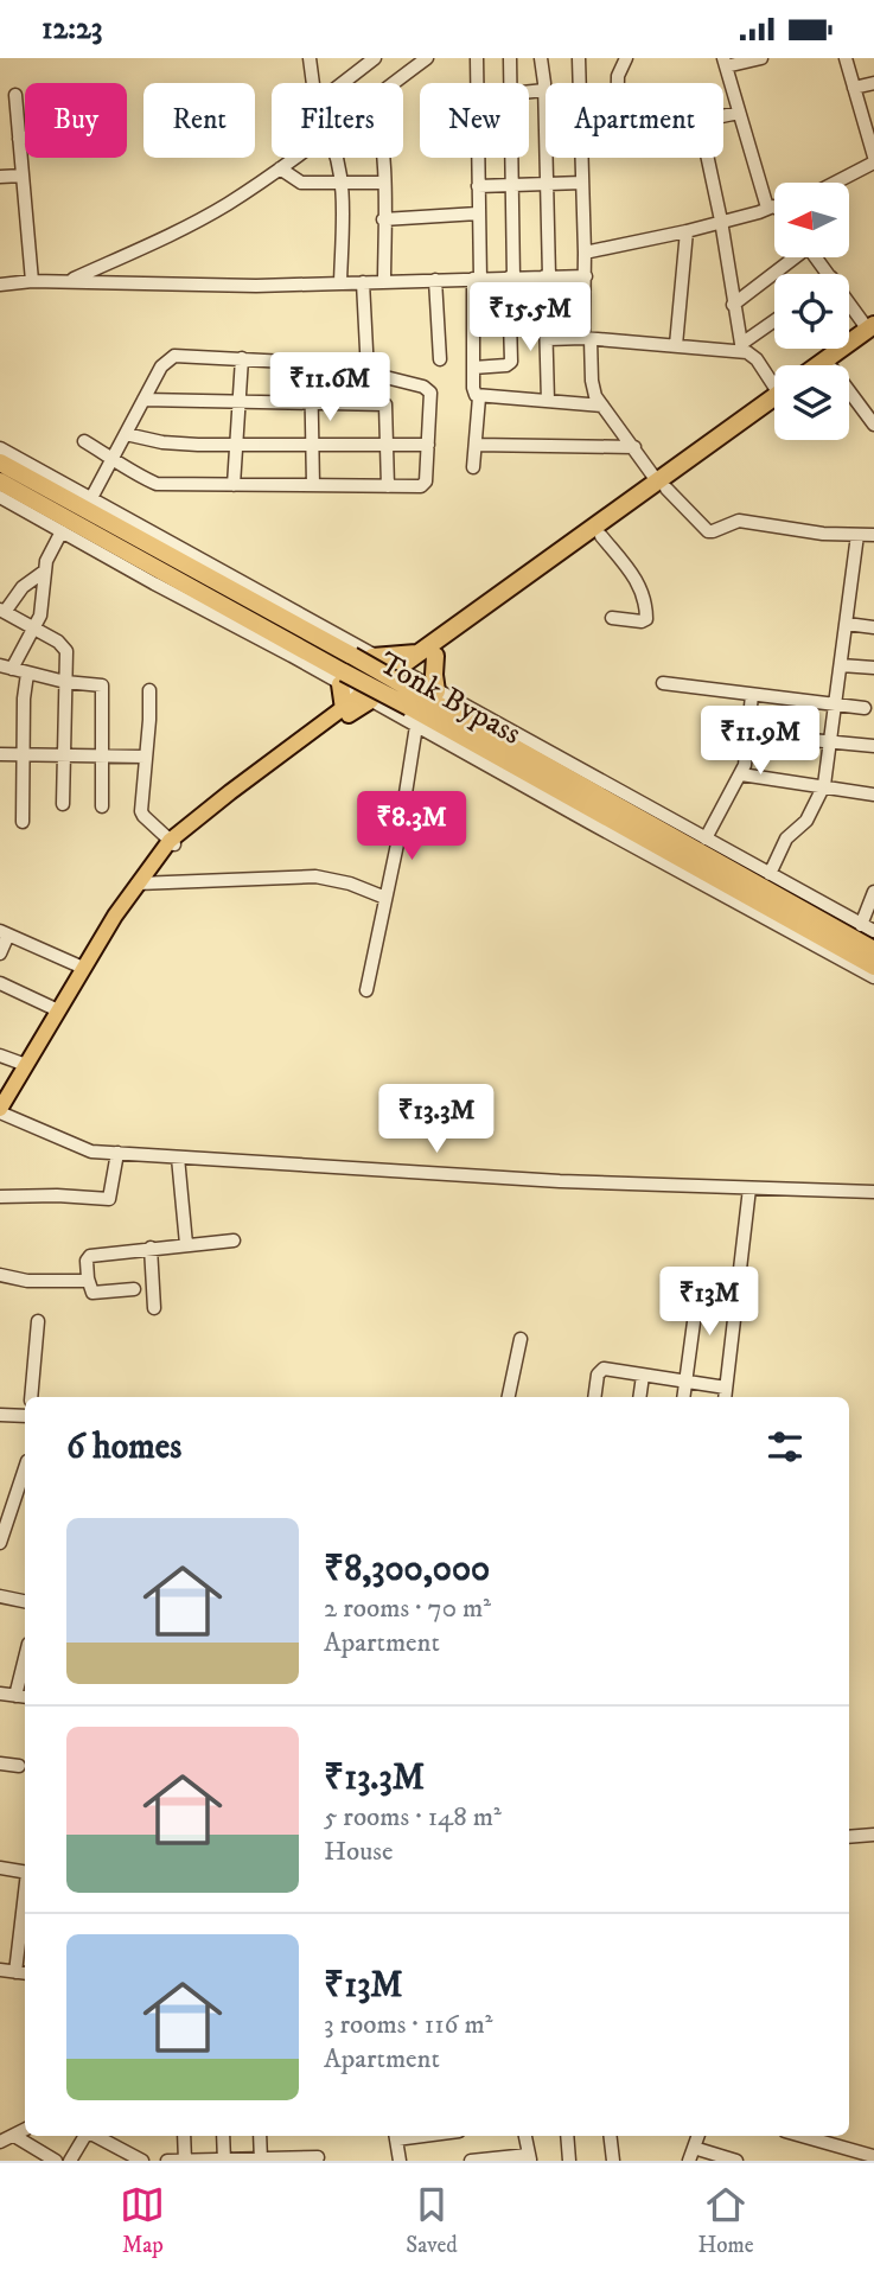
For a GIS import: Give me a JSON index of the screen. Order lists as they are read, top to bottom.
{
  "streets": {
    "highway": ["Tonk Bypass"]
  },
  "north": "left",
  "page": {
    "status": "12:23",
    "chip": [
      "Buy",
      "Rent",
      "Filters",
      "New",
      "Apartment"
    ],
    "price": [
      "₹15.5M",
      "₹11.6M",
      "₹11.9M",
      "₹8.3M",
      "₹13.3M",
      "₹13M"
    ],
    "heading": "6 homes",
    "list": [
      {
        "name": "₹8,300,000",
        "note": "2 rooms · 70 m² · Apartment"
      },
      {
        "name": "₹13.3M",
        "note": "5 rooms · 148 m² · House"
      },
      {
        "name": "₹13M",
        "note": "3 rooms · 116 m² · Apartment"
      }
    ],
    "tabs": ["Map", "Saved", "Home"]
  }
}
